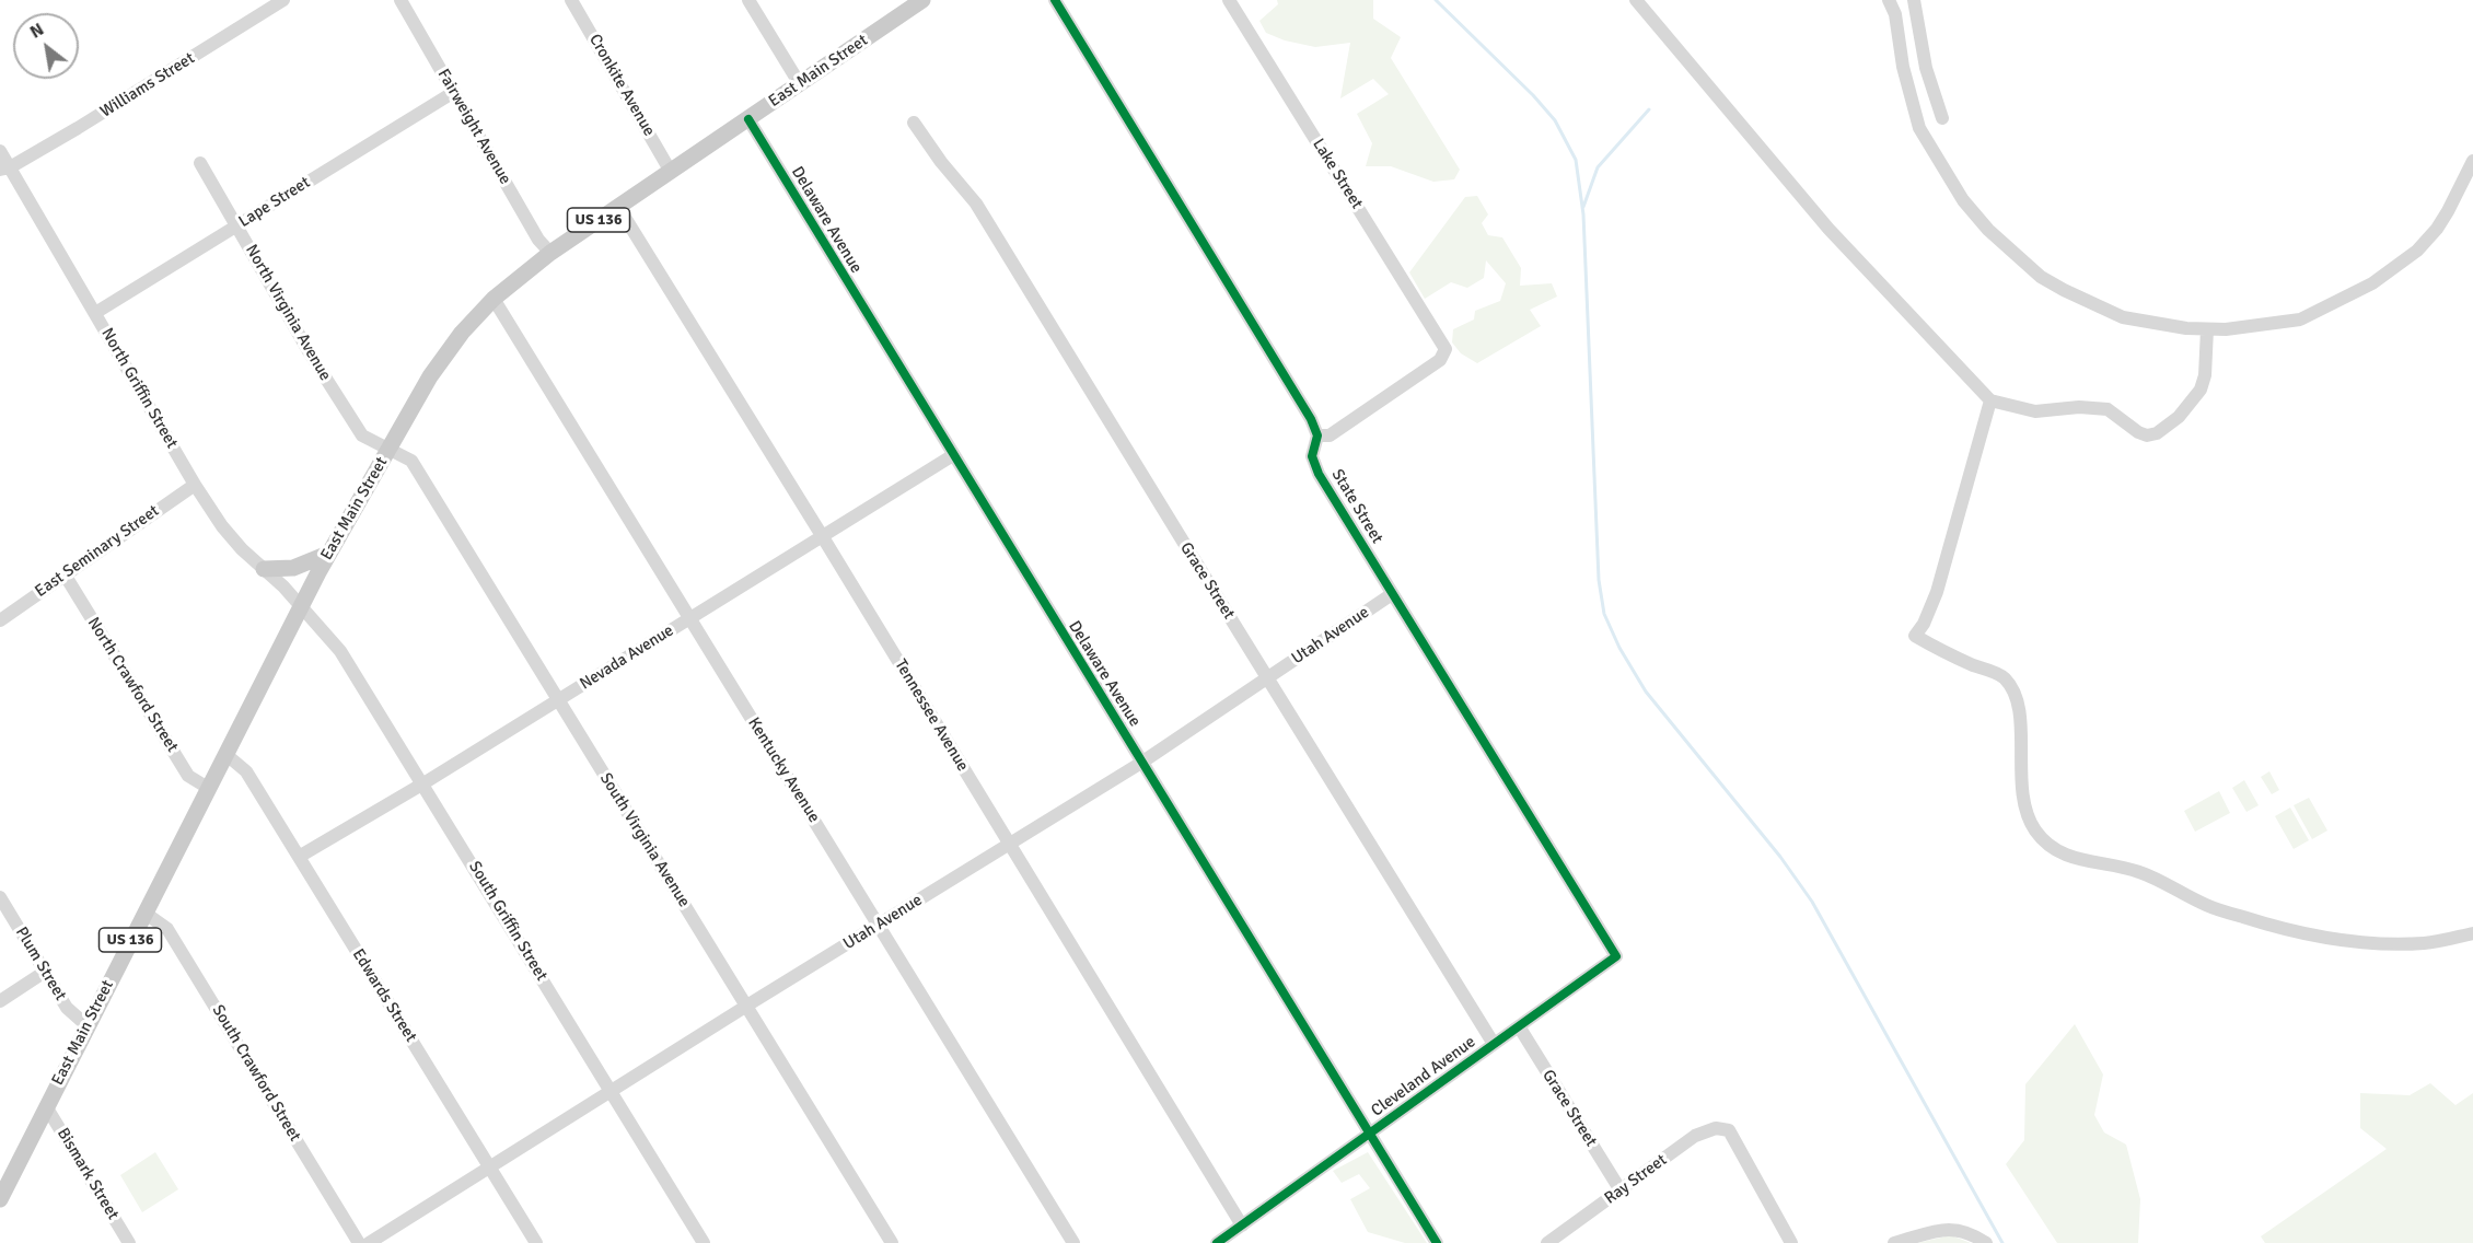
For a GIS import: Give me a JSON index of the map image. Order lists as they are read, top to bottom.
{
  "streets": {
    "main road": ["East Main Street", "US 136"],
    "street": [
      "Williams Street",
      "Cronkite Avenue",
      "Fairweight Avenue",
      "Lake Street",
      "Lape Street",
      "Delaware Avenue",
      "North Virginia Avenue",
      "North Griffin Street",
      "State Street",
      "East Seminary Street",
      "Grace Street",
      "Utah Avenue",
      "Nevada Avenue",
      "North Crawford Street",
      "Tennessee Avenue",
      "Kentucky Avenue",
      "South Virginia Avenue",
      "South Griffin Street",
      "Plum Street",
      "Edwards Street",
      "South Crawford Street",
      "Cleveland Avenue",
      "Bismark Street",
      "Ray Street"
    ]
  },
  "crossings": [
    ["East Main Street", "Cronkite Avenue"],
    ["East Main Street", "Fairweight Avenue"],
    ["East Main Street", "Delaware Avenue"],
    ["East Main Street", "North Virginia Avenue"],
    ["East Main Street", "North Griffin Street"],
    ["East Main Street", "North Crawford Street"],
    ["East Main Street", "Tennessee Avenue"],
    ["East Main Street", "Kentucky Avenue"],
    ["East Main Street", "South Virginia Avenue"],
    ["East Main Street", "South Griffin Street"],
    ["East Main Street", "Plum Street"],
    ["East Main Street", "Edwards Street"],
    ["East Main Street", "South Crawford Street"],
    ["East Main Street", "Bismark Street"],
    ["Williams Street", "North Griffin Street"],
    ["Fairweight Avenue", "Lape Street"],
    ["Lake Street", "State Street"],
    ["Lape Street", "North Virginia Avenue"],
    ["Lape Street", "North Griffin Street"],
    ["Delaware Avenue", "Utah Avenue"],
    ["Delaware Avenue", "Nevada Avenue"],
    ["Delaware Avenue", "Cleveland Avenue"],
    ["North Virginia Avenue", "South Virginia Avenue"],
    ["North Griffin Street", "East Seminary Street"],
    ["North Griffin Street", "South Griffin Street"],
    ["State Street", "Utah Avenue"],
    ["State Street", "Cleveland Avenue"],
    ["East Seminary Street", "North Crawford Street"],
    ["Grace Street", "Utah Avenue"],
    ["Grace Street", "Cleveland Avenue"],
    ["Grace Street", "Ray Street"],
    ["Utah Avenue", "Tennessee Avenue"],
    ["Utah Avenue", "Kentucky Avenue"],
    ["Utah Avenue", "South Virginia Avenue"],
    ["Utah Avenue", "South Griffin Street"],
    ["Utah Avenue", "Edwards Street"],
    ["Nevada Avenue", "Tennessee Avenue"],
    ["Nevada Avenue", "Kentucky Avenue"],
    ["Nevada Avenue", "South Virginia Avenue"],
    ["Nevada Avenue", "South Griffin Street"],
    ["Nevada Avenue", "Edwards Street"],
    ["Tennessee Avenue", "Cleveland Avenue"]
  ],
  "north": "top left"
}
